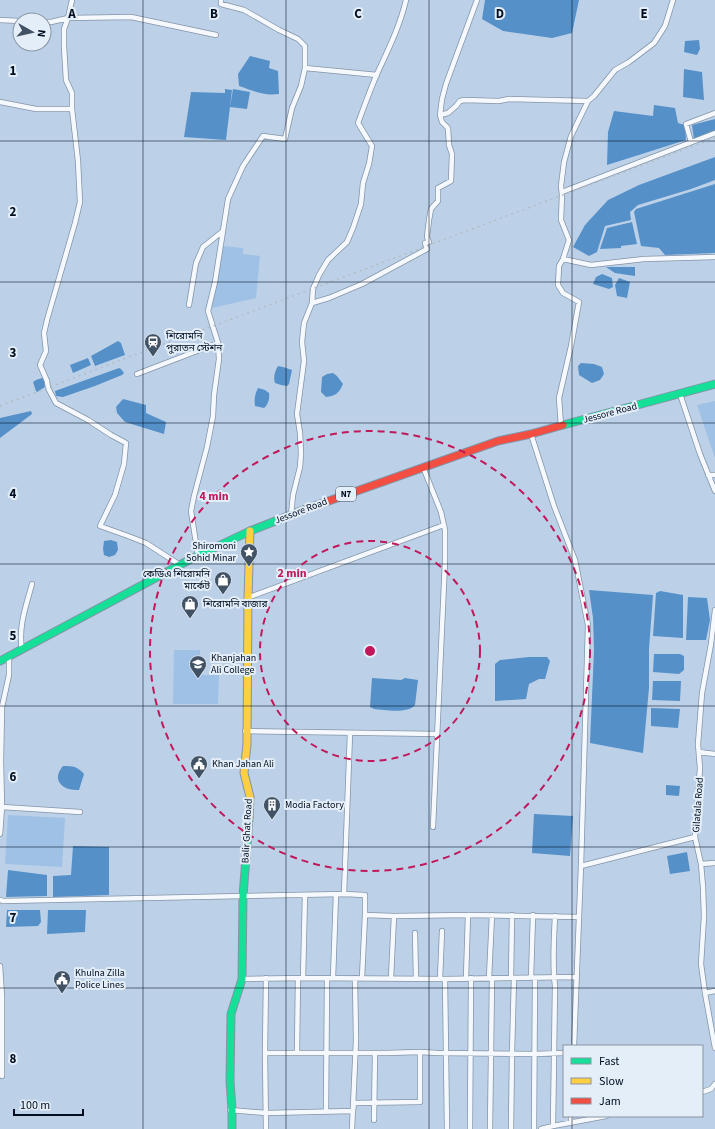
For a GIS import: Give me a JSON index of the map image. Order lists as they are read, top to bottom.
{
  "streets": {
    "main road": ["Jessore Road", "N7", "Balir Ghat Road"],
    "street": ["Gilatala Road"]
  },
  "crossings": [
    ["Jessore Road", "Balir Ghat Road"]
  ],
  "places": {
    "station": ["শিরোমনি পুরাতন স্টেশন"],
    "place": ["Shiromoni Sohid Minar"],
    "shop": ["কেডিএ শিরোমনি মার্কেট", "শিরোমনি বাজার"],
    "school or university": ["Khanjahan Ali College"],
    "public building": ["Khan Jahan Ali", "Khulna Zilla Police Lines"],
    "building": ["Modia Factory"]
  },
  "legend": ["Fast", "Slow", "Jam"],
  "scale_bar": "100 m",
  "north": "right",
  "grid": {
    "columns": [
      "A",
      "B",
      "C",
      "D",
      "E"
    ],
    "rows": [
      "1",
      "2",
      "3",
      "4",
      "5",
      "6",
      "7",
      "8"
    ]
  },
  "rings": ["4 min", "2 min"]
}
